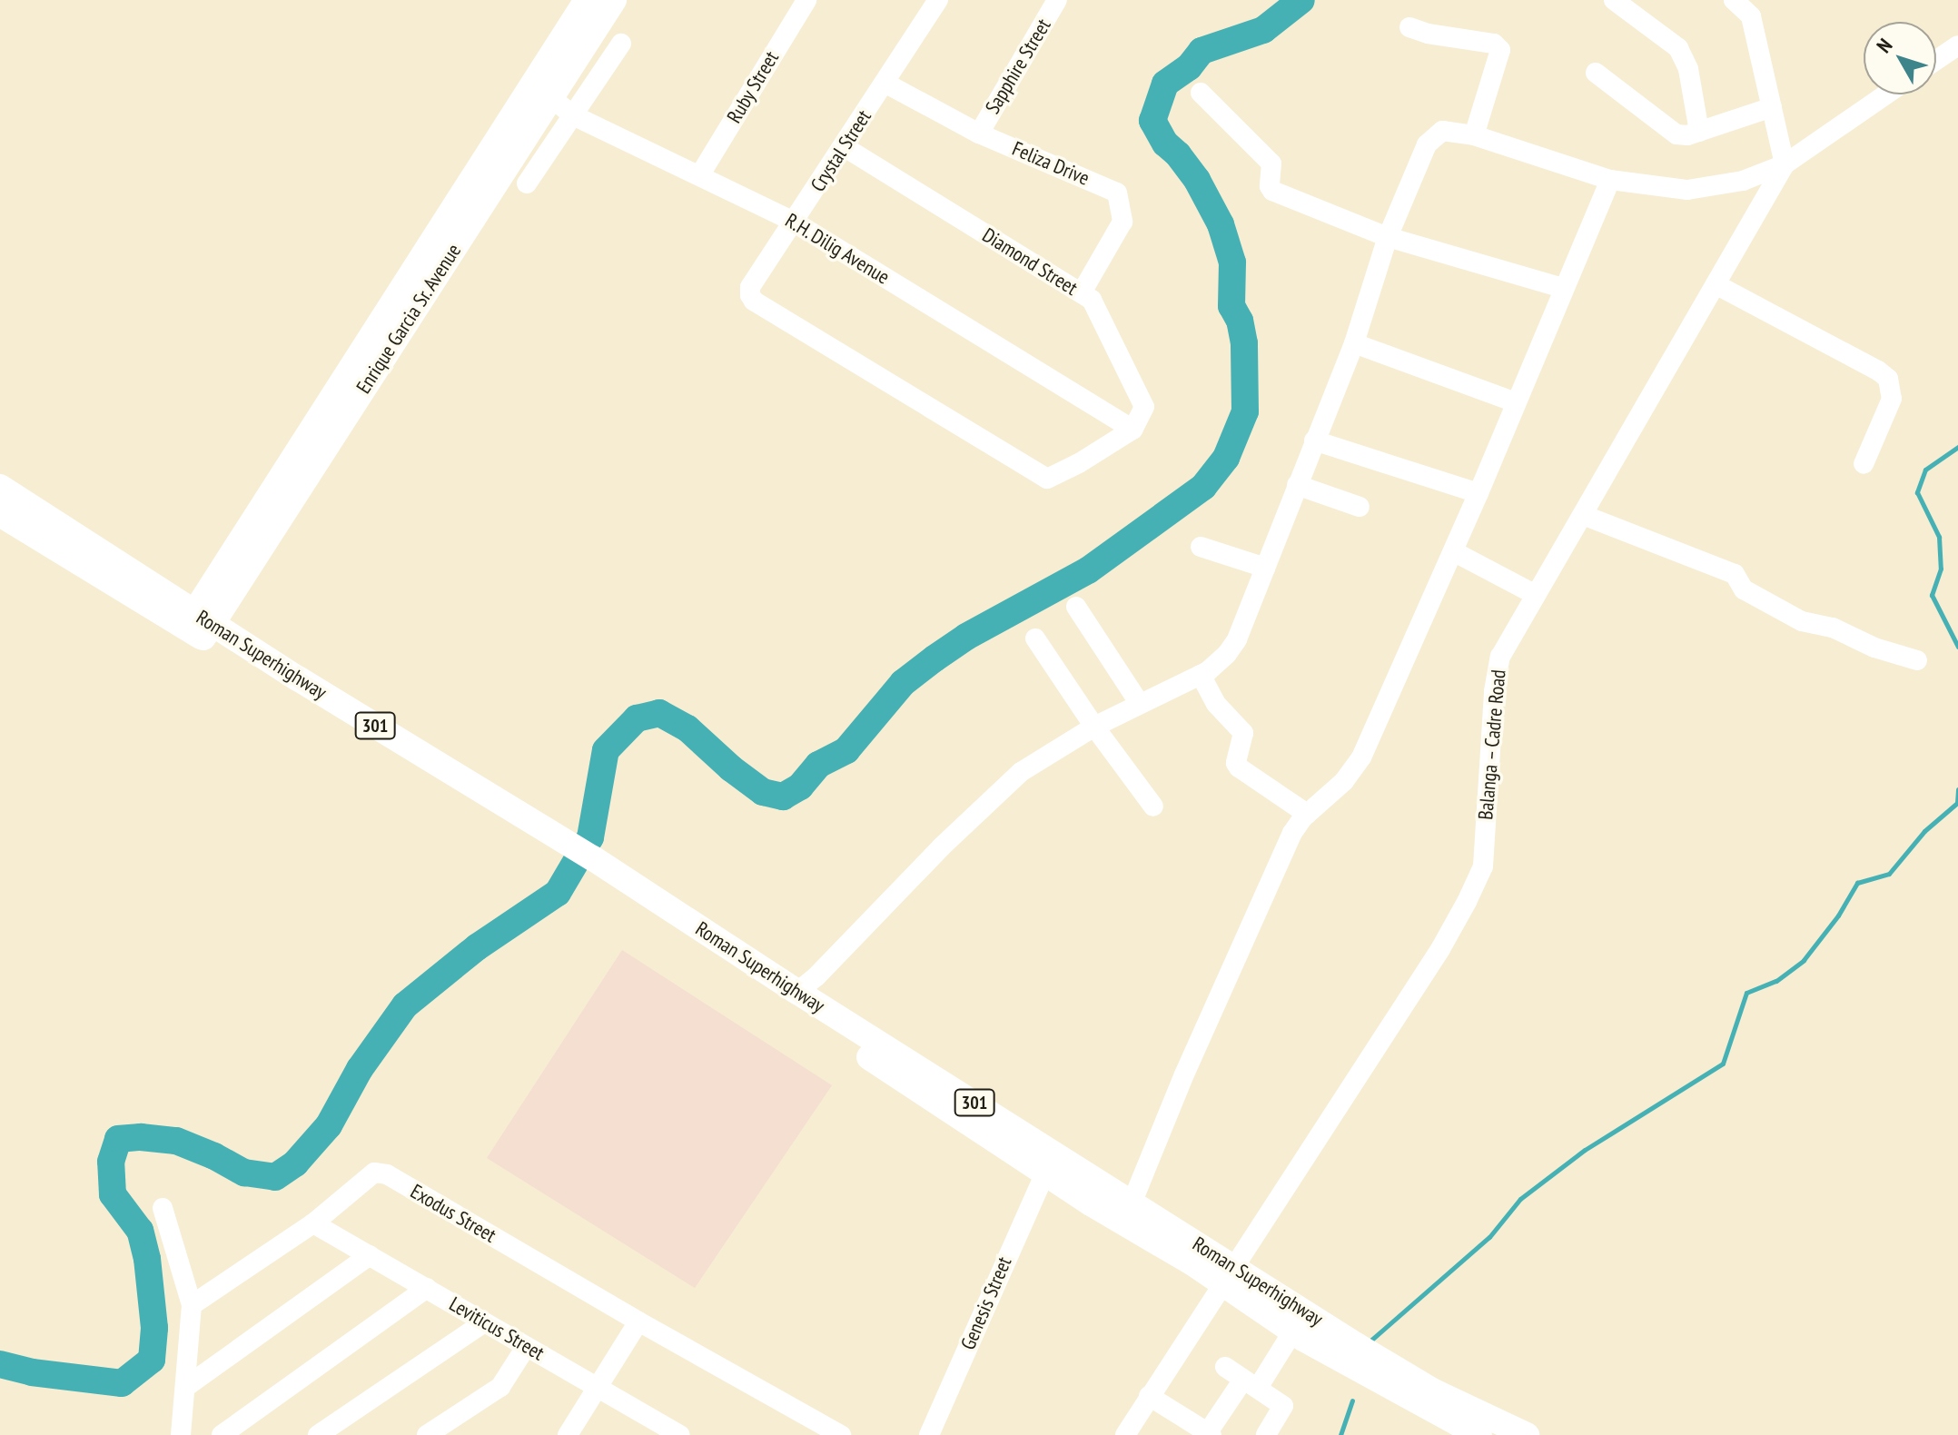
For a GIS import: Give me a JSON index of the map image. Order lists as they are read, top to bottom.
{
  "streets": {
    "main road": ["Enrique Garcia Sr. Avenue", "Roman Superhighway", "301"],
    "street": [
      "Sapphire Street",
      "Ruby Street",
      "Crystal Street",
      "Feliza Drive",
      "R.H. Dilig Avenue",
      "Diamond Street",
      "Balanga – Cadre Road",
      "Exodus Street",
      "Genesis Street",
      "Leviticus Street"
    ]
  },
  "crossings": [
    ["Sapphire Street", "Feliza Drive"],
    ["Ruby Street", "R.H. Dilig Avenue"],
    ["Crystal Street", "Feliza Drive"],
    ["Crystal Street", "R.H. Dilig Avenue"],
    ["Crystal Street", "Diamond Street"],
    ["Feliza Drive", "Diamond Street"],
    ["R.H. Dilig Avenue", "Diamond Street"],
    ["R.H. Dilig Avenue", "Enrique Garcia Sr. Avenue"],
    ["Enrique Garcia Sr. Avenue", "Roman Superhighway"],
    ["Roman Superhighway", "Balanga – Cadre Road"],
    ["Roman Superhighway", "Genesis Street"],
    ["Exodus Street", "Leviticus Street"]
  ],
  "north": "top left"
}
